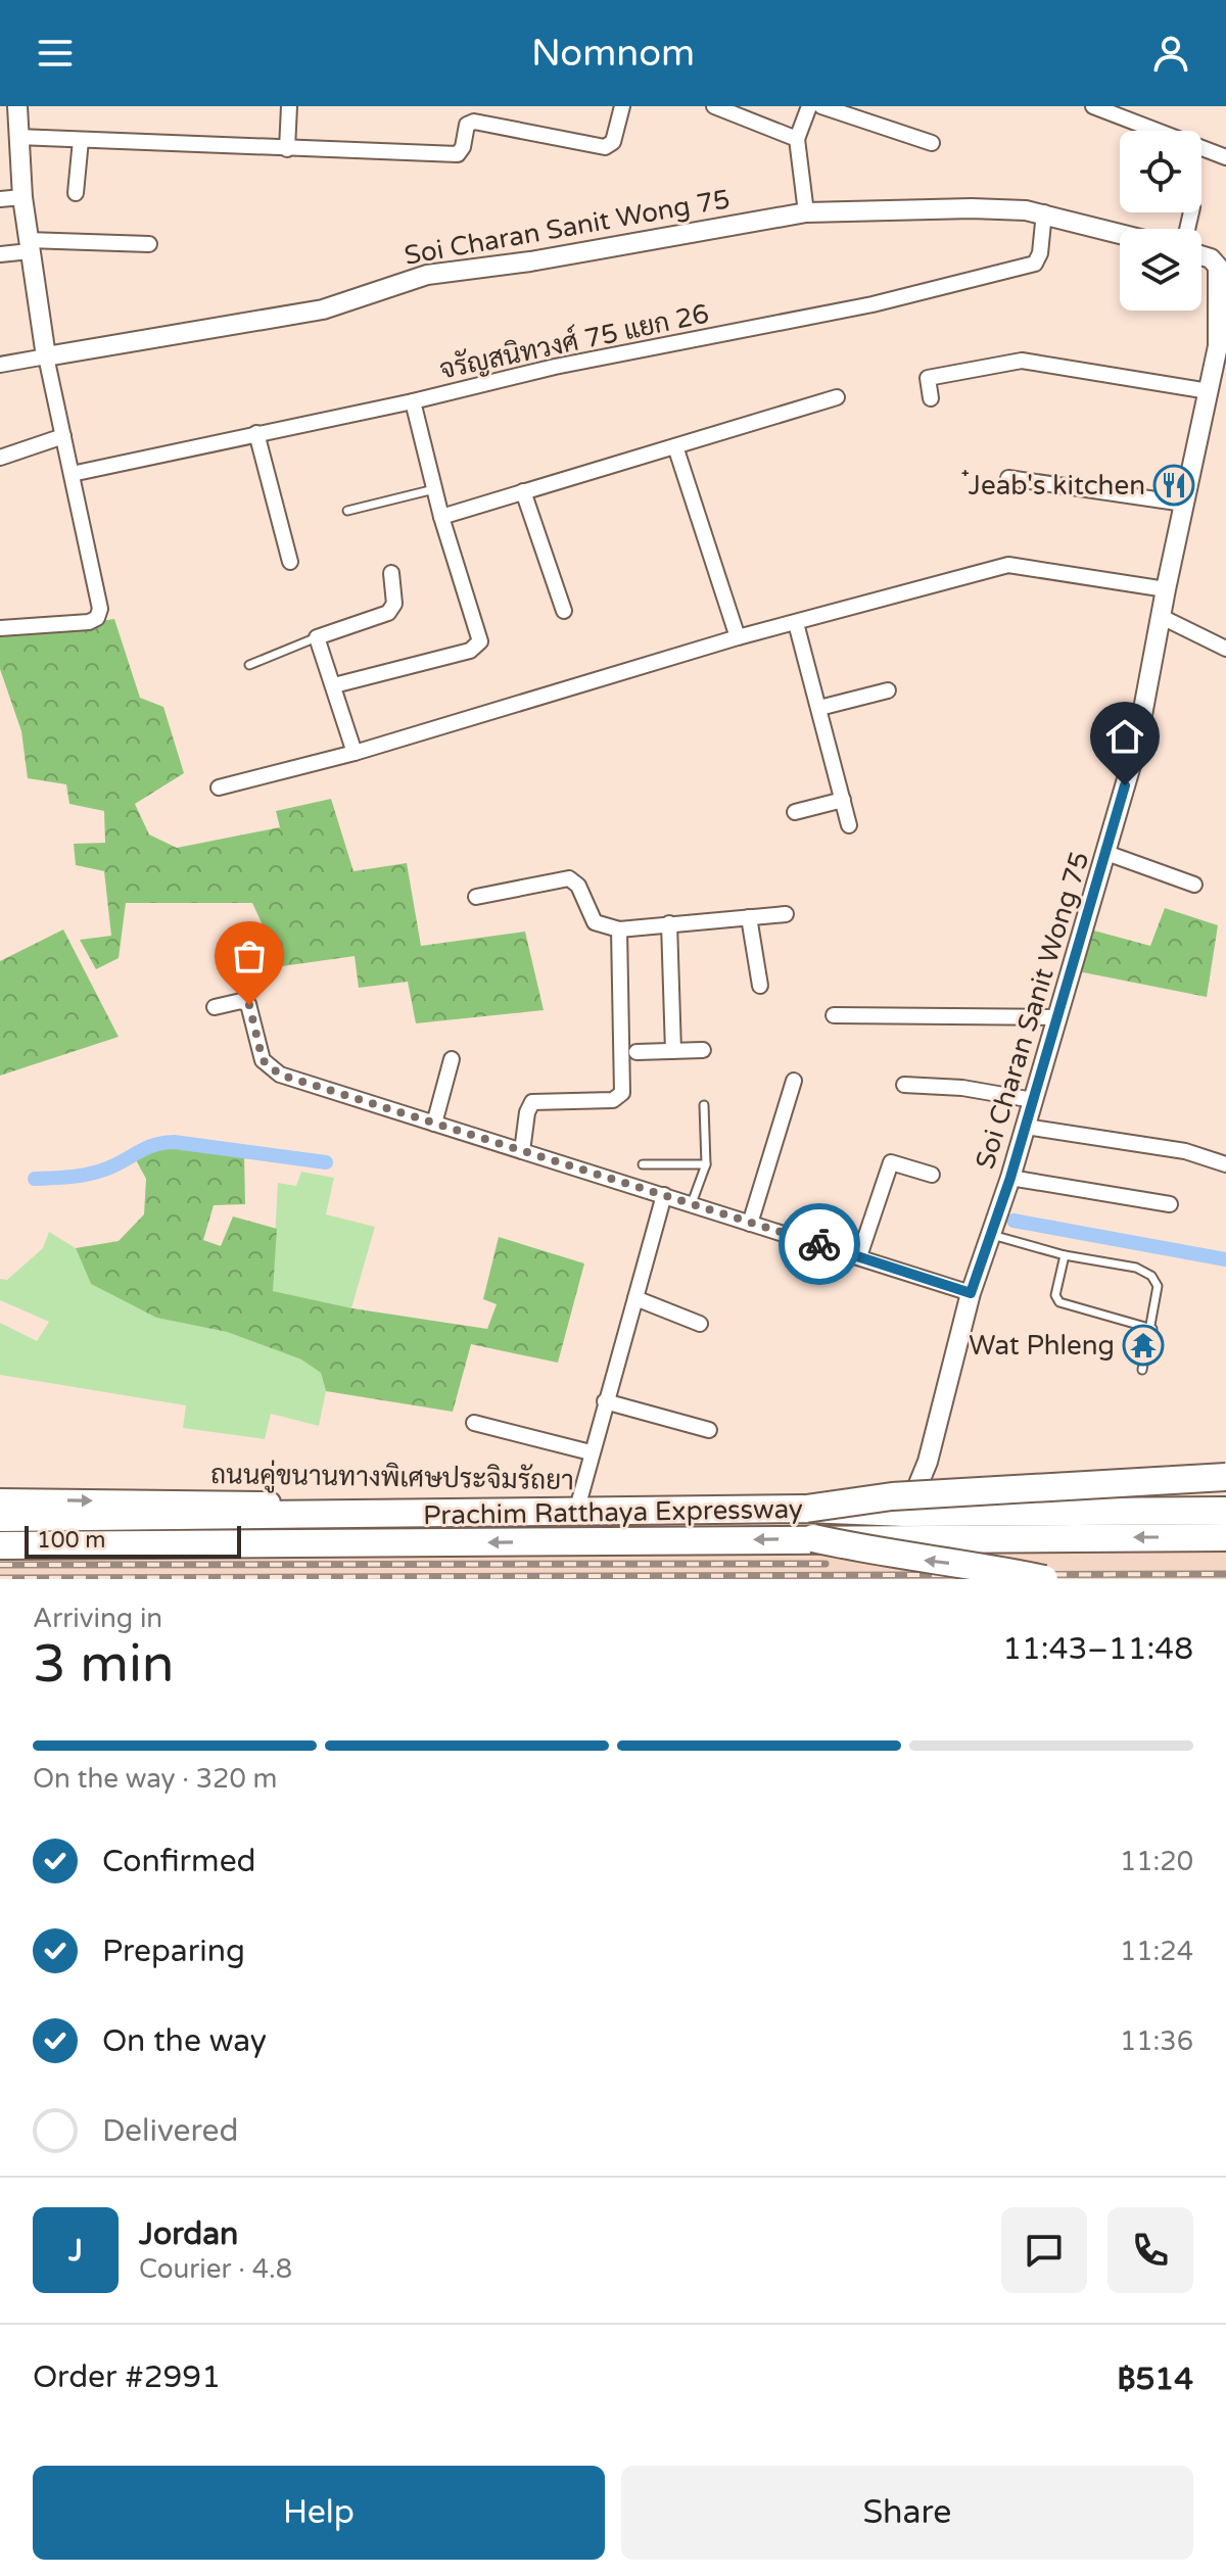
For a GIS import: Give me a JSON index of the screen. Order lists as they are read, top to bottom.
{
  "streets": {
    "highway": ["Prachim Ratthaya Expressway"],
    "main road": ["ถนนคู่ขนานทางพิเศษประจิมรัถยา"],
    "street": ["Soi Charan Sanit Wong 75", "จรัญสนิทวงศ์ 75 แยก 26"]
  },
  "crossings": [
    ["Soi Charan Sanit Wong 75", "จรัญสนิทวงศ์ 75 แยก 26"],
    ["Soi Charan Sanit Wong 75", "ถนนคู่ขนานทางพิเศษประจิมรัถยา"],
    ["ถนนคู่ขนานทางพิเศษประจิมรัถยา", "Prachim Ratthaya Expressway"]
  ],
  "one_way": ["ถนนคู่ขนานทางพิเศษประจิมรัถยา"],
  "places": {
    "restaurant": ["๋Jeab's kitchen"],
    "temple": ["Wat Phleng"]
  },
  "scale_bar": "100 m",
  "page": {
    "header": "Nomnom",
    "scale": "100 m",
    "heading": ["3 min", "Arriving in", "11:43–11:48"],
    "panel": [
      "Jordan",
      "Courier · 4.8",
      "Order #2991",
      "฿514"
    ],
    "bar": "On the way · 320 m",
    "list": [
      ["Confirmed", "11:20"],
      ["Preparing", "11:24"],
      ["On the way", "11:36"],
      "Delivered"
    ],
    "round": "J",
    "buttons": ["Help", "Share"]
  }
}
